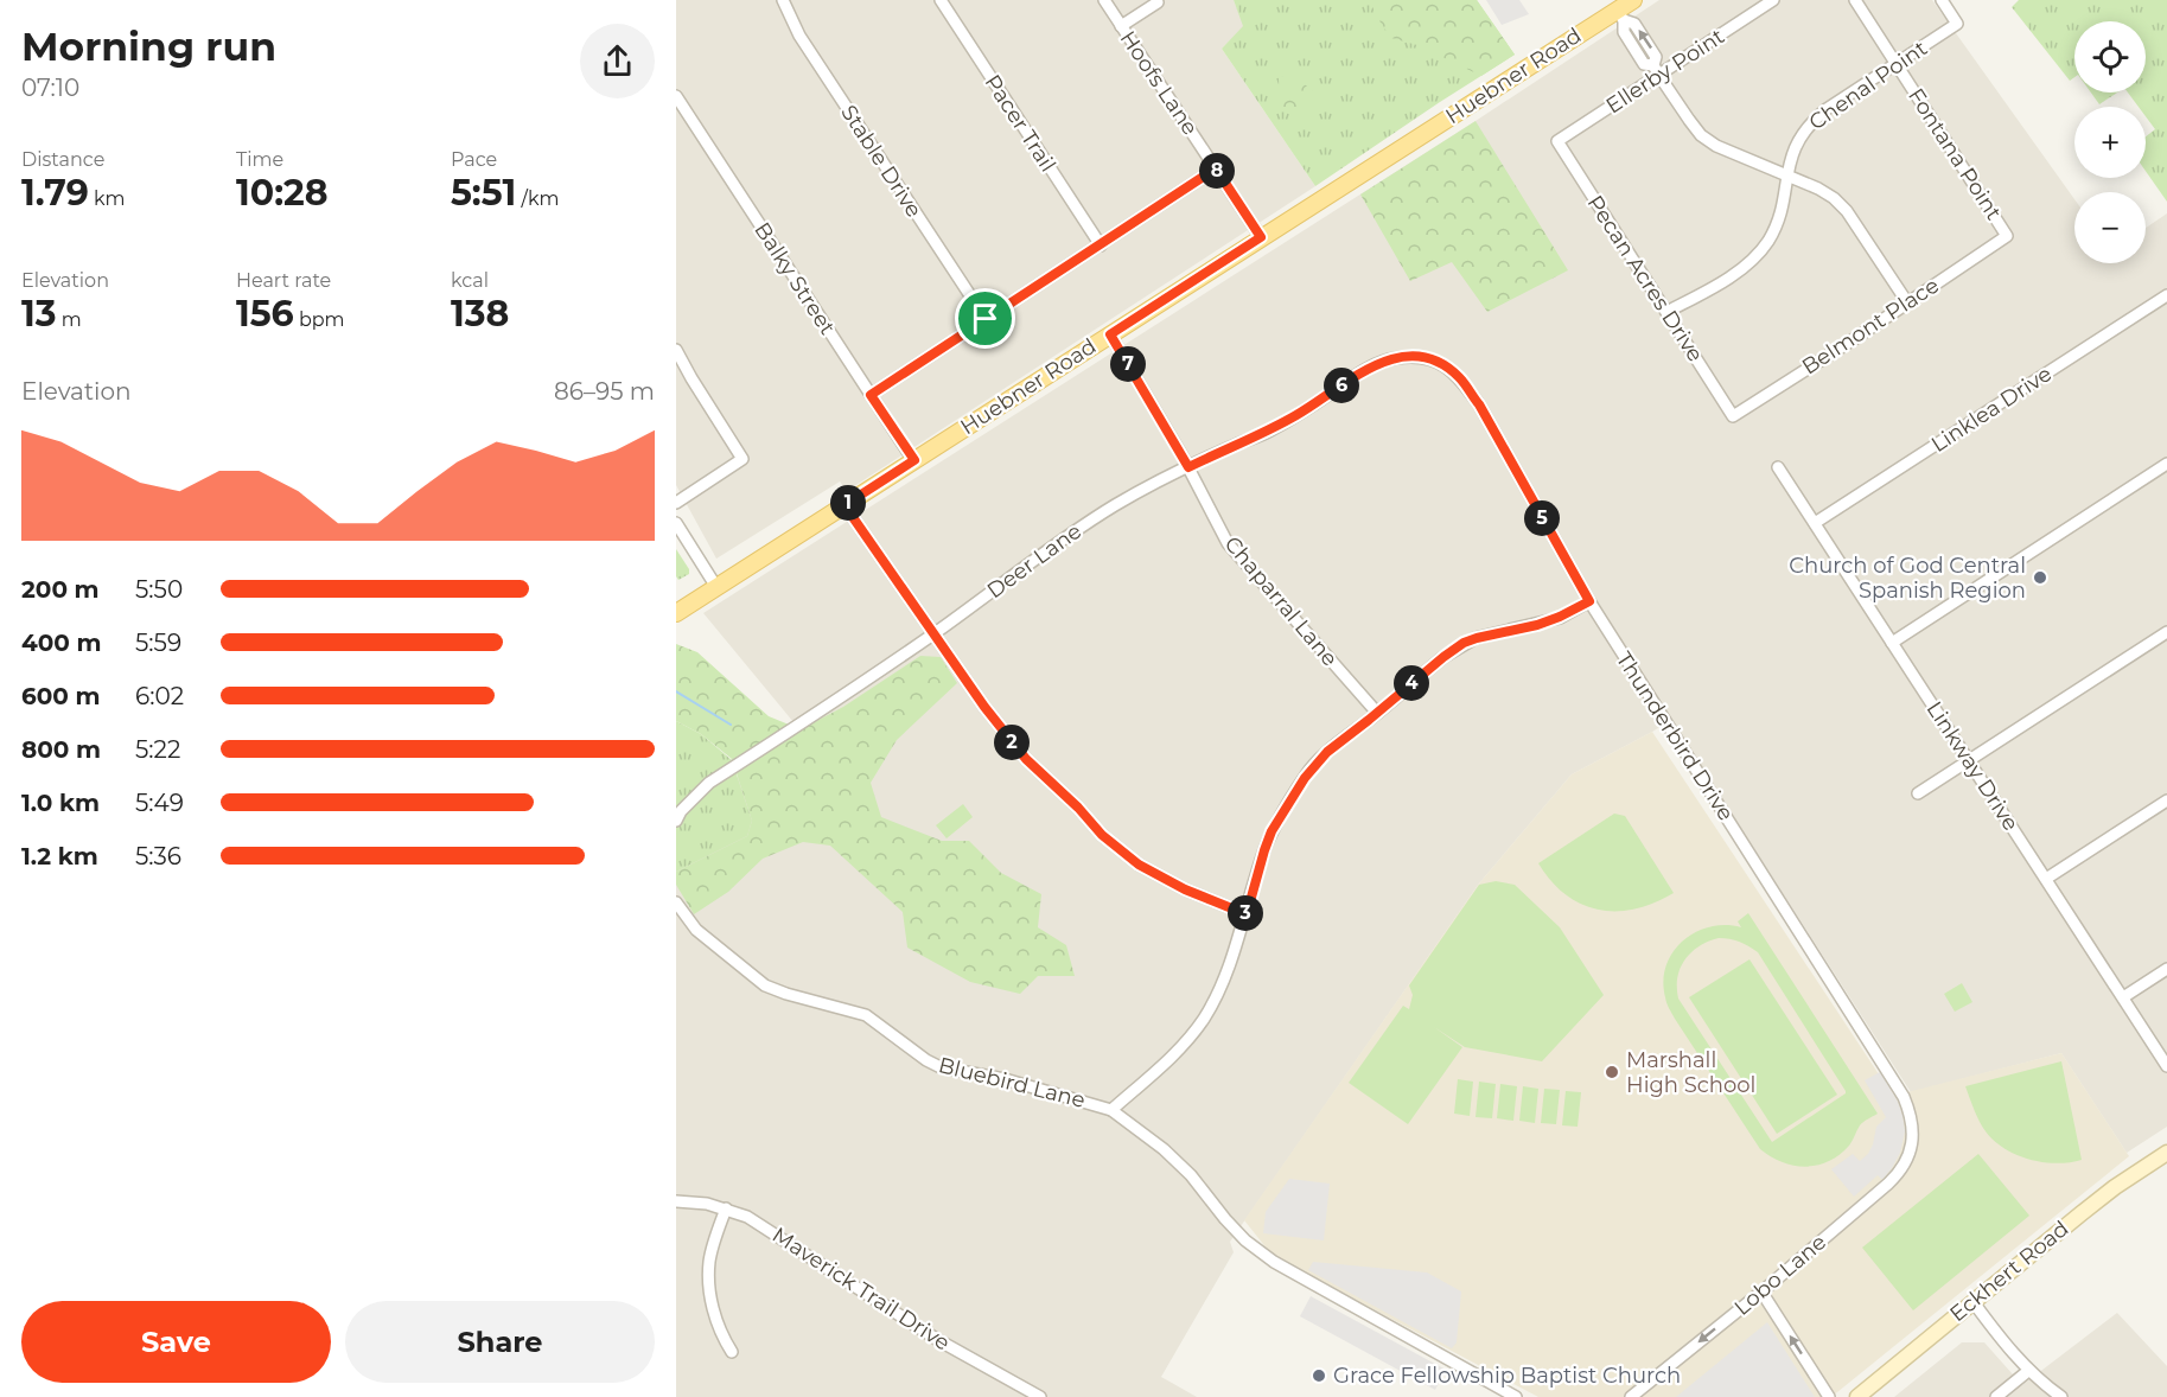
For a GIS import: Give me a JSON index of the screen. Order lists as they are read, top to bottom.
{
  "streets": {
    "main road": ["Huebner Road", "Eckhert Road"],
    "street": [
      "Ellerby Point",
      "Hoofs Lane",
      "Chenal Point",
      "Pacer Trail",
      "Fontana Point",
      "Stable Drive",
      "Balky Street",
      "Pecan Acres Drive",
      "Belmont Place",
      "Linklea Drive",
      "Deer Lane",
      "Chaparral Lane",
      "Thunderbird Drive",
      "Linkway Drive",
      "Bluebird Lane",
      "Lobo Lane",
      "Maverick Trail Drive"
    ]
  },
  "crossings": [
    ["Ellerby Point", "Pecan Acres Drive"],
    ["Huebner Road", "Hoofs Lane"],
    ["Huebner Road", "Balky Street"],
    ["Huebner Road", "Chaparral Lane"],
    ["Chenal Point", "Fontana Point"],
    ["Chenal Point", "Pecan Acres Drive"],
    ["Fontana Point", "Belmont Place"],
    ["Pecan Acres Drive", "Belmont Place"],
    ["Linklea Drive", "Linkway Drive"],
    ["Deer Lane", "Chaparral Lane"],
    ["Deer Lane", "Thunderbird Drive"],
    ["Thunderbird Drive", "Lobo Lane"]
  ],
  "one_way": ["Lobo Lane"],
  "places": ["Church of God Central Spanish Region", "Marshall High School", "Grace Fellowship Baptist Church"],
  "page": {
    "heading": ["Morning run", "07:10"],
    "map_buttons": ["+", "−"],
    "stats": [
      ["Distance", "1.79 km"],
      ["Time", "10:28"],
      ["Pace", "5:51 /km"],
      ["Elevation", "13 m"],
      ["Heart rate", "156 bpm"],
      ["kcal", "138"]
    ],
    "pins": [
      "8",
      "7",
      "6",
      "1",
      "5",
      "4",
      "2",
      "3"
    ],
    "chart": ["Elevation", "86–95 m"],
    "list": [
      {
        "name": "200 m",
        "note": "5:50"
      },
      {
        "name": "400 m",
        "note": "5:59"
      },
      {
        "name": "600 m",
        "note": "6:02"
      },
      {
        "name": "800 m",
        "note": "5:22"
      },
      {
        "name": "1.0 km",
        "note": "5:49"
      },
      {
        "name": "1.2 km",
        "note": "5:36"
      }
    ],
    "buttons": ["Save", "Share"]
  }
}
